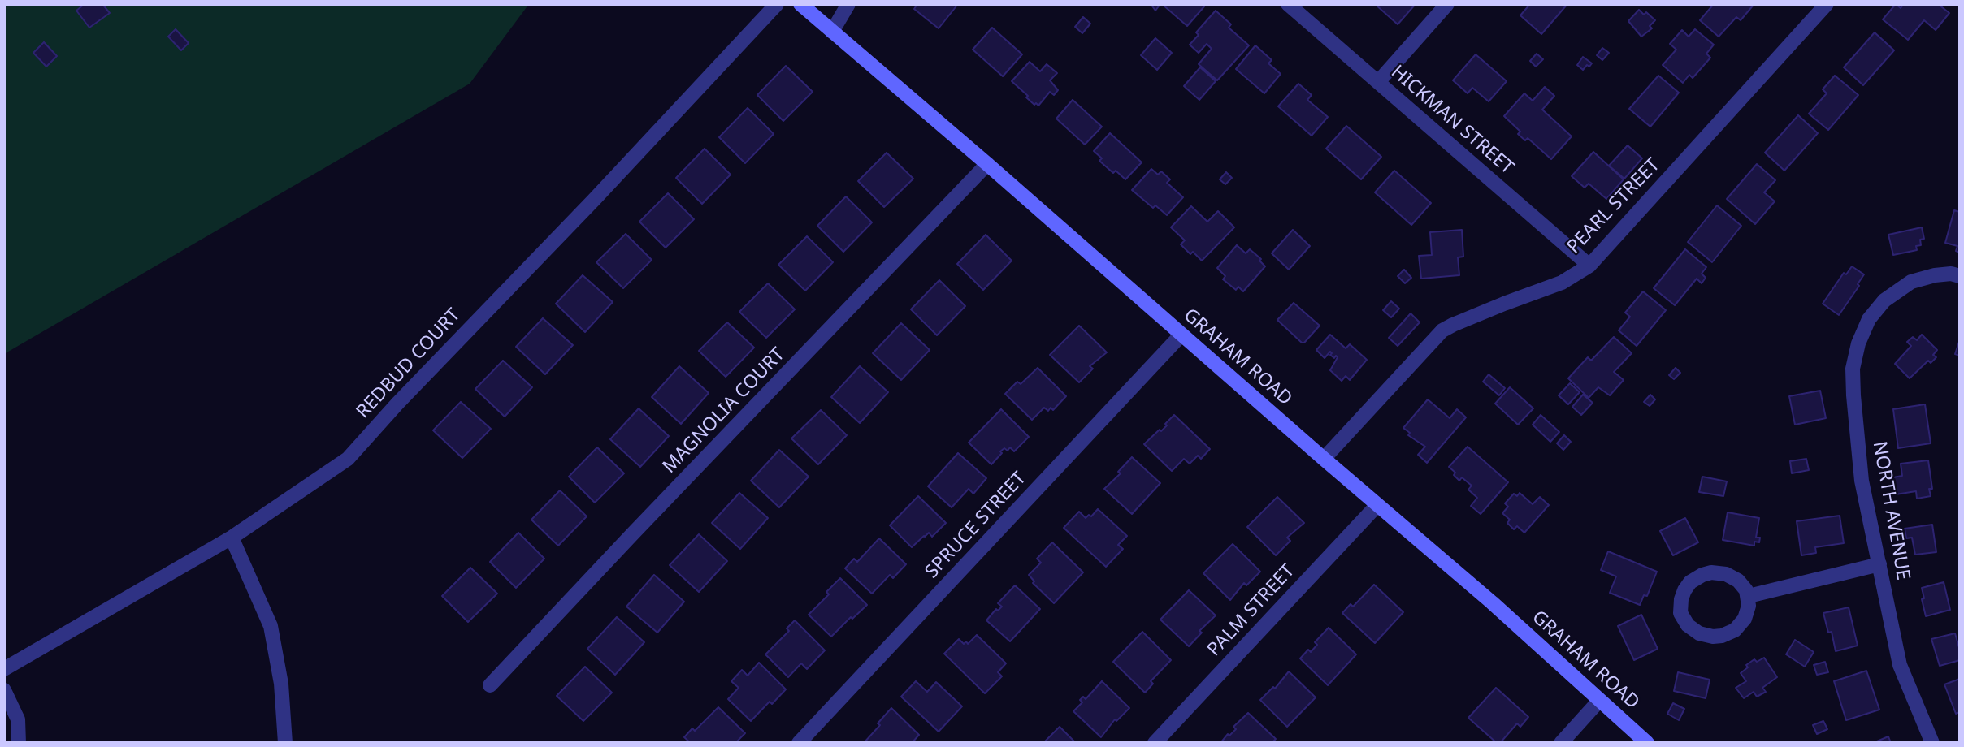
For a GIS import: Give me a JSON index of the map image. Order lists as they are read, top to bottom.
{
  "streets": {
    "main road": ["GRAHAM ROAD"],
    "street": [
      "HICKMAN STREET",
      "PEARL STREET",
      "REDBUD COURT",
      "MAGNOLIA COURT",
      "NORTH AVENUE",
      "SPRUCE STREET",
      "PALM STREET"
    ]
  },
  "crossings": [
    ["HICKMAN STREET", "PEARL STREET"],
    ["PEARL STREET", "GRAHAM ROAD"],
    ["GRAHAM ROAD", "MAGNOLIA COURT"],
    ["GRAHAM ROAD", "SPRUCE STREET"],
    ["GRAHAM ROAD", "PALM STREET"]
  ]
}
